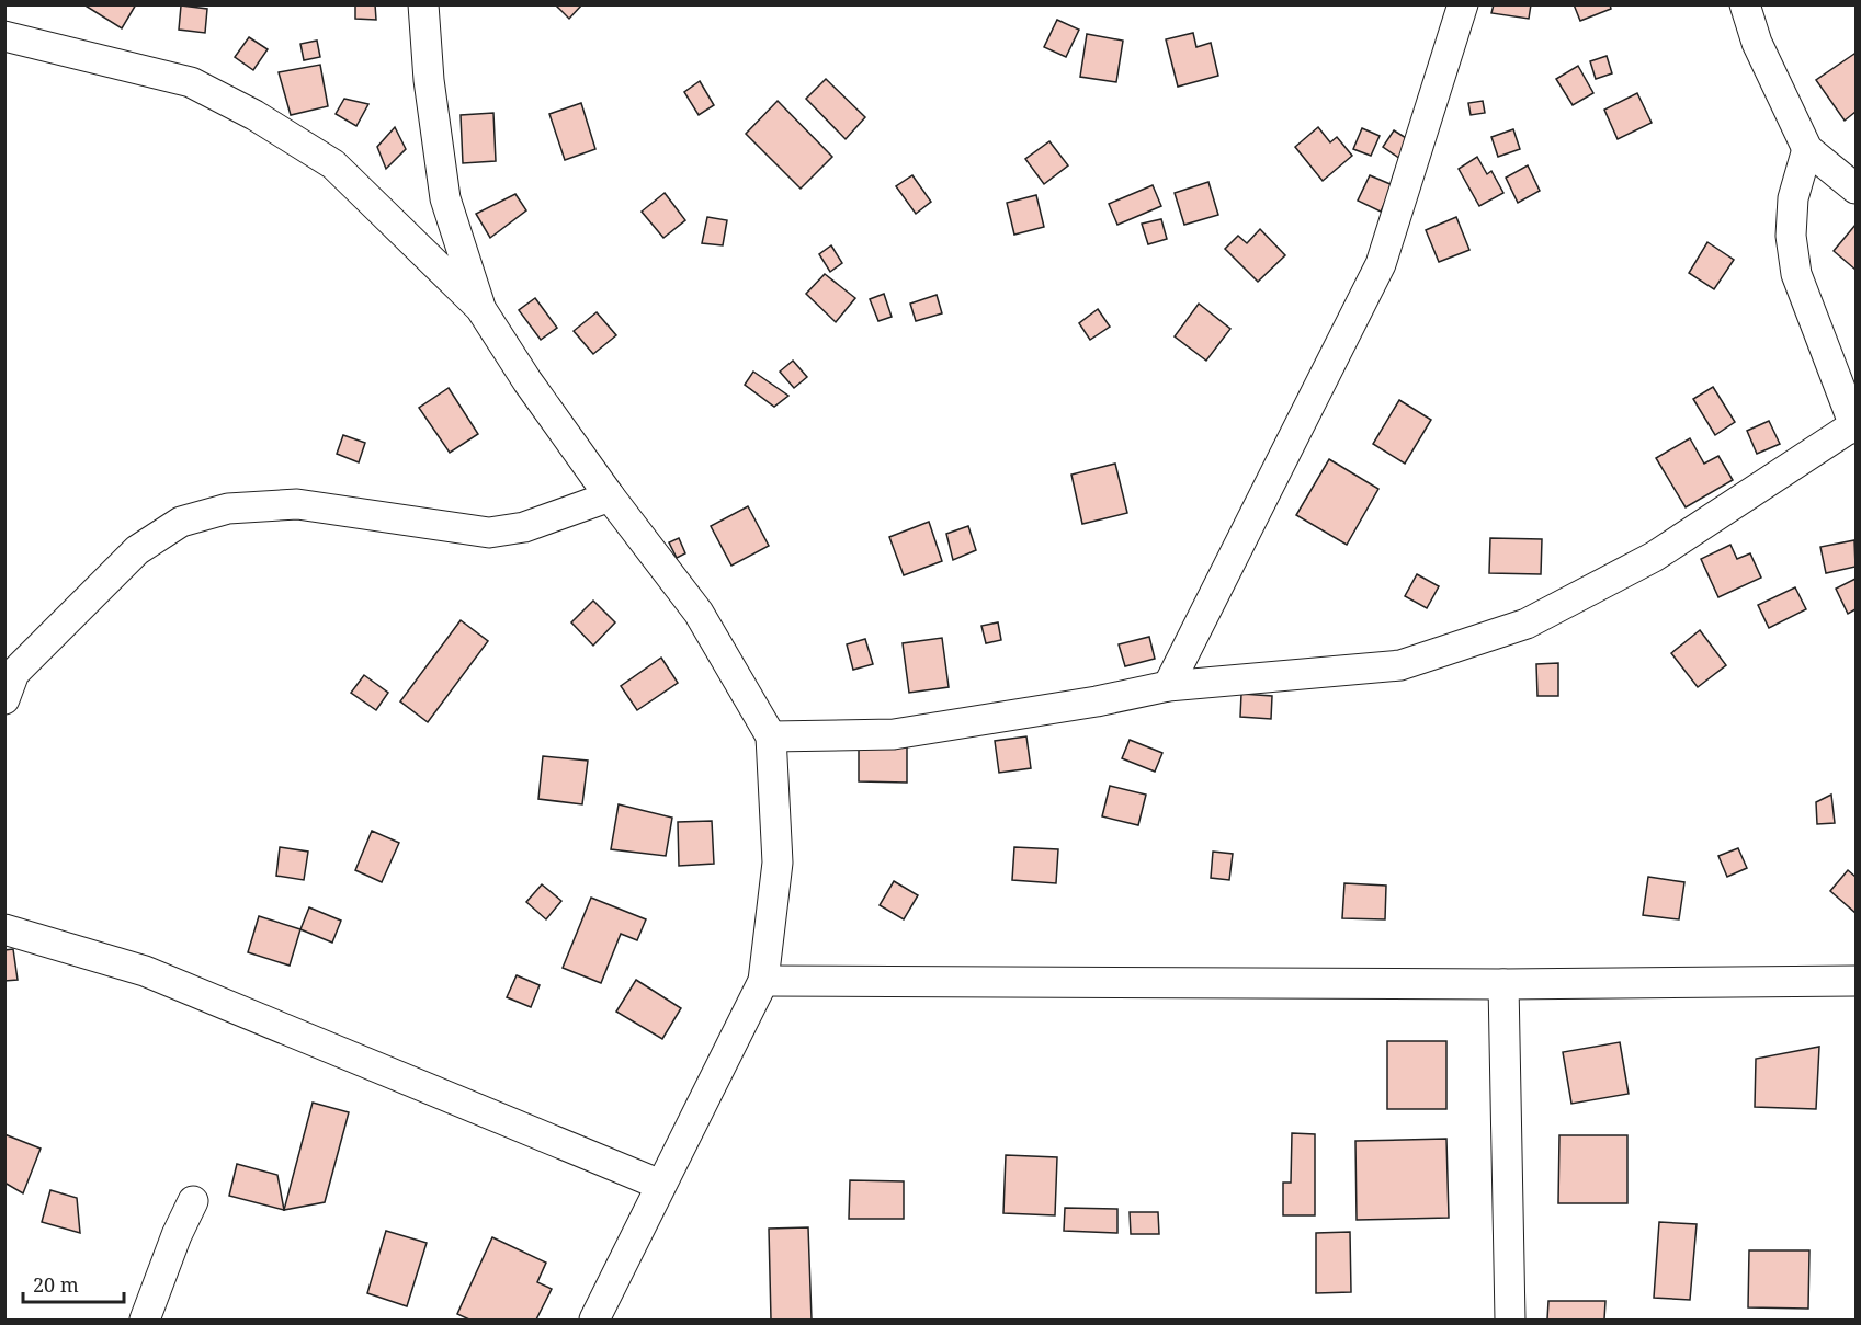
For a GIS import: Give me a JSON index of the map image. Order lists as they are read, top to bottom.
{
  "scale_bar": "20 m"
}
